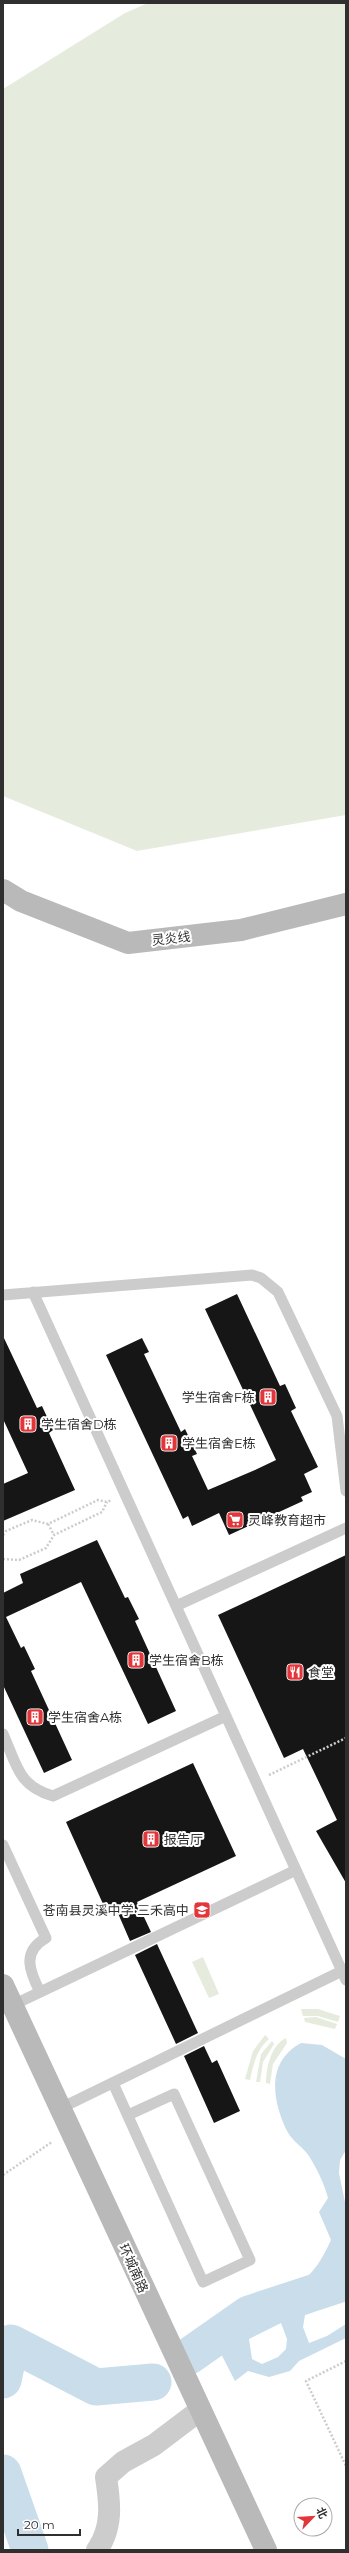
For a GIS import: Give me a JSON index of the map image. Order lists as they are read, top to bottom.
{
  "streets": {
    "main road": ["灵炎线", "环城南路"]
  },
  "places": {
    "building": [
      "学生宿舍F栋",
      "学生宿舍D栋",
      "学生宿舍E栋",
      "学生宿舍B栋",
      "学生宿舍A栋",
      "报告厅"
    ],
    "supermarket": ["灵峰教育超市"],
    "restaurant": ["食堂"],
    "school or university": ["苍南县灵溪中学·三禾高中"]
  },
  "scale_bar": "20 m",
  "north": "top right"
}
